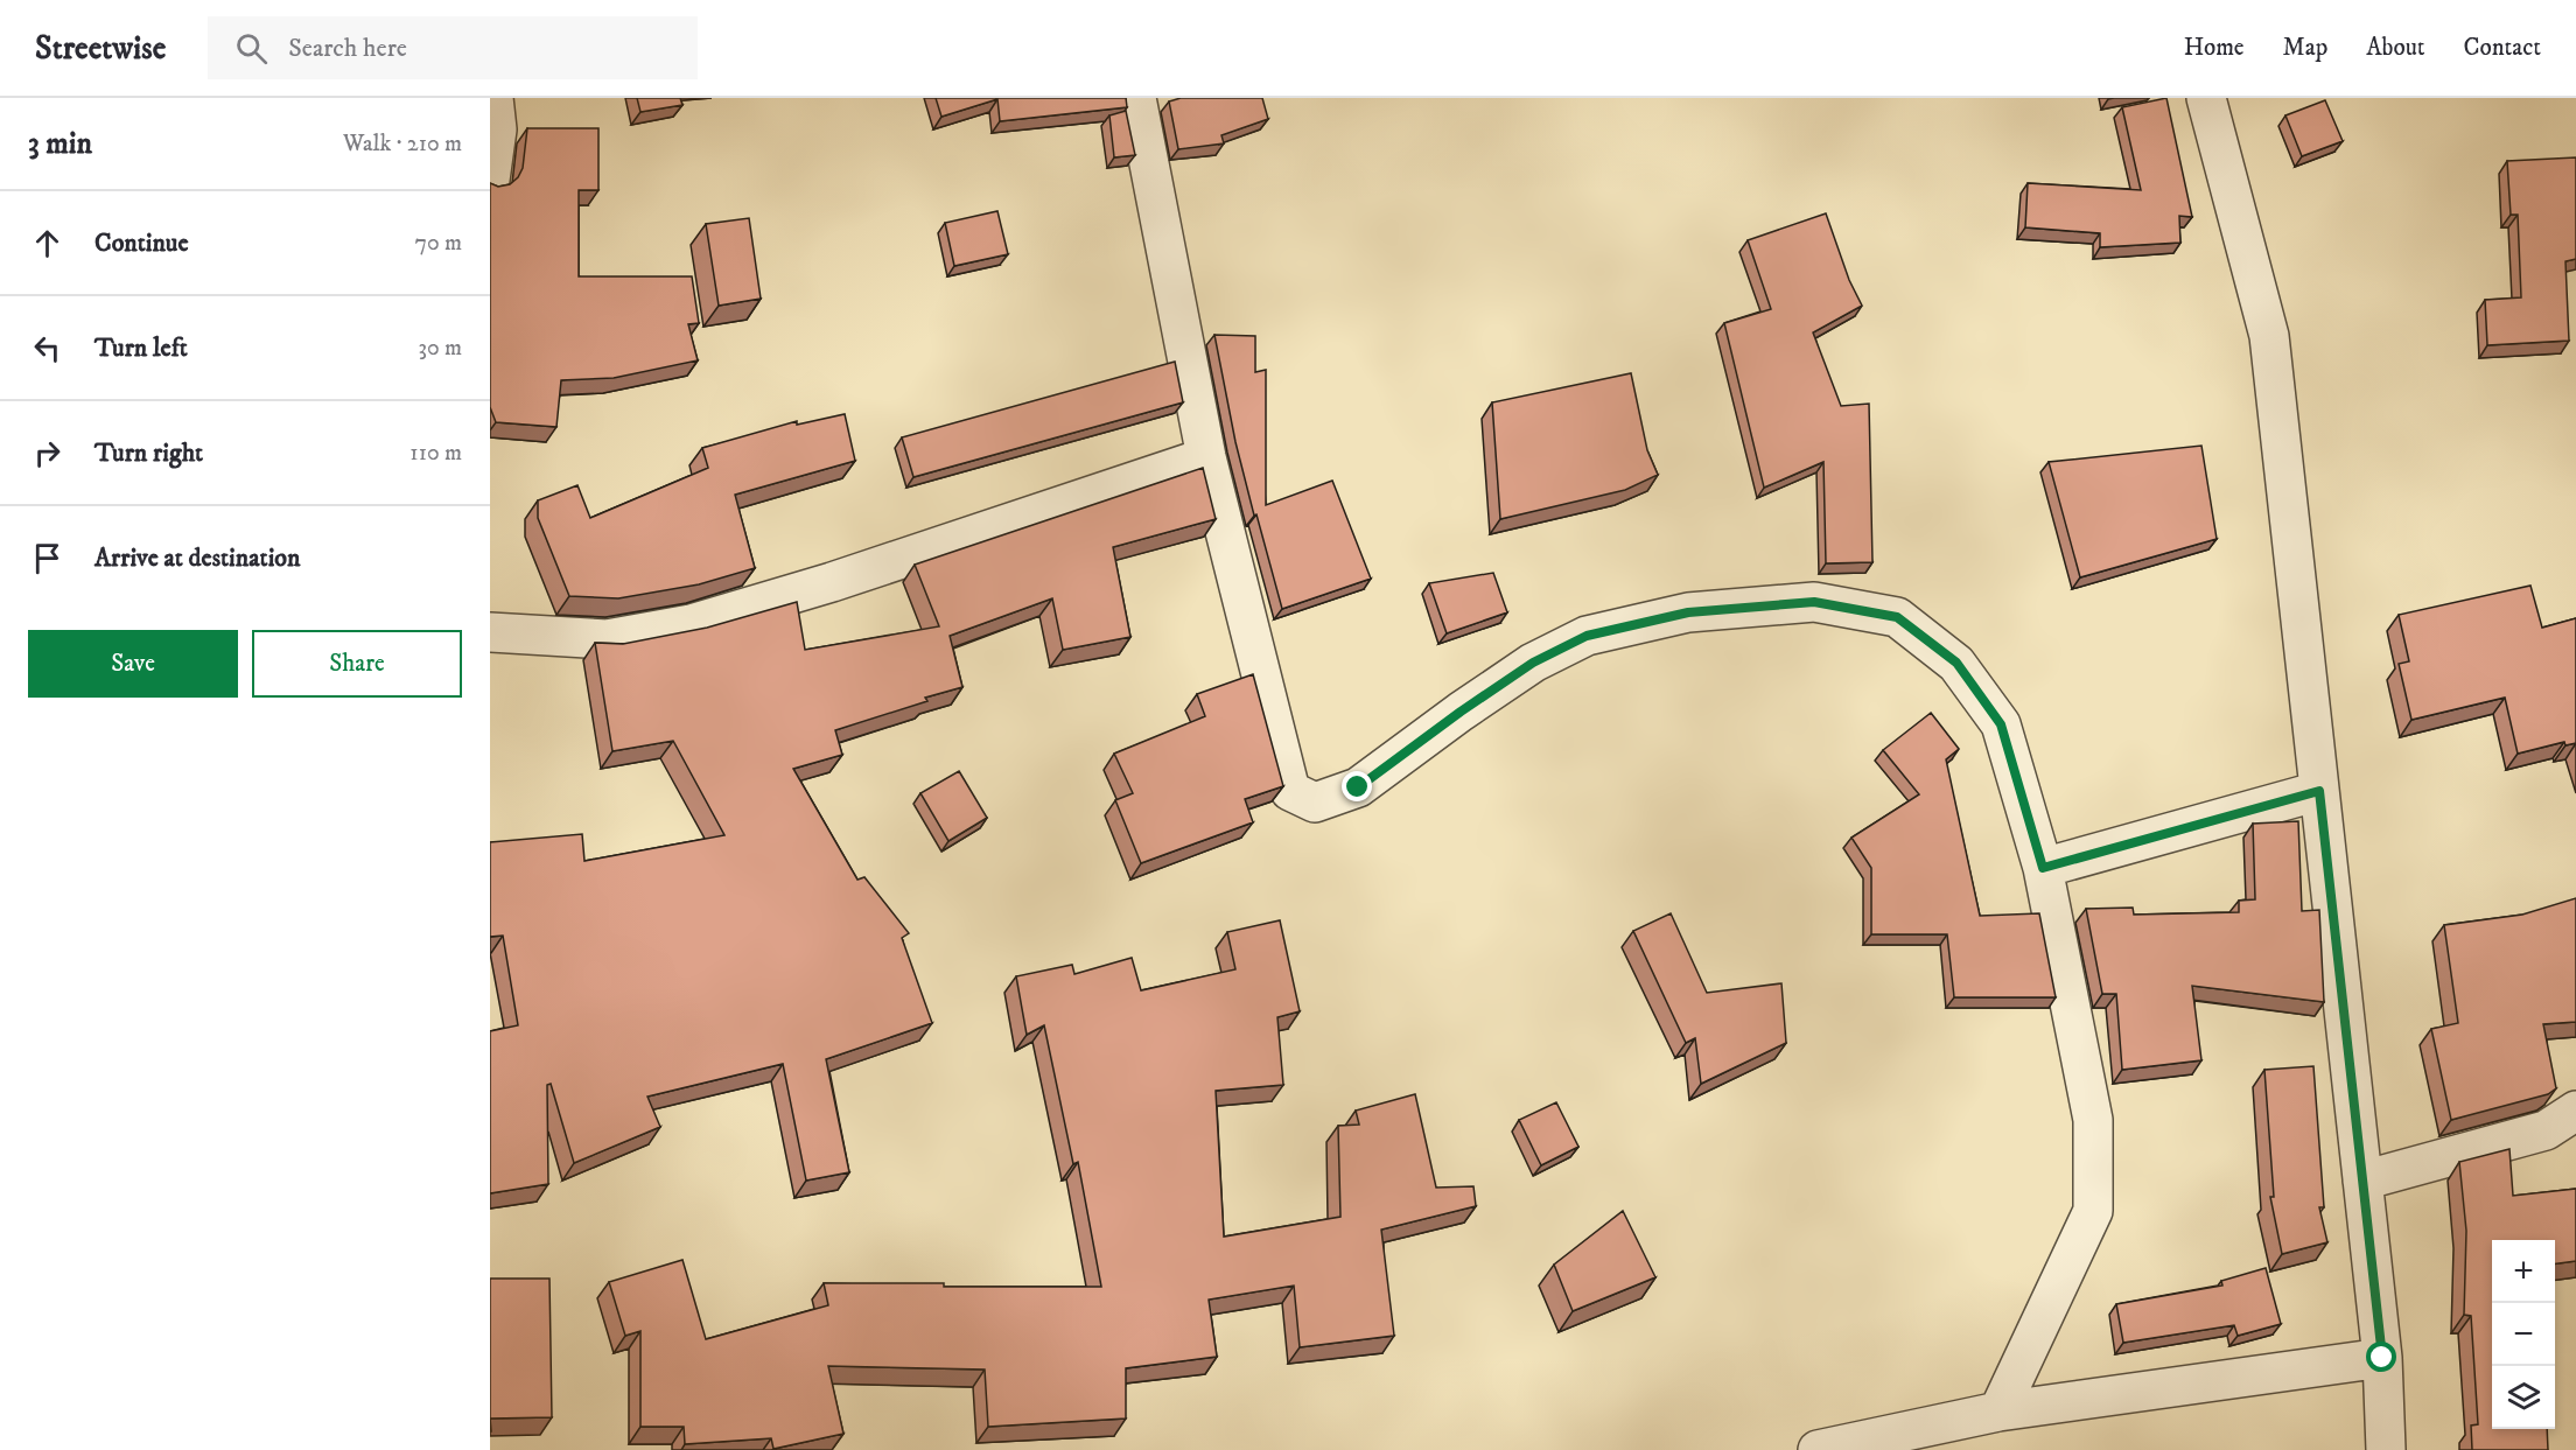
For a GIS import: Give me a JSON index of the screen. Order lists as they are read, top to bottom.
{
  "page": {
    "header": "Streetwise",
    "search": "Search here",
    "nav": [
      "Home",
      "Map",
      "About",
      "Contact"
    ],
    "heading": ["3 min", "Walk · 210 m"],
    "list": [
      ["Continue", "70 m"],
      ["Turn left", "30 m"],
      ["Turn right", "110 m"],
      "Arrive at destination"
    ],
    "buttons": ["Save", "Share"],
    "map_buttons": ["+", "−"]
  }
}
